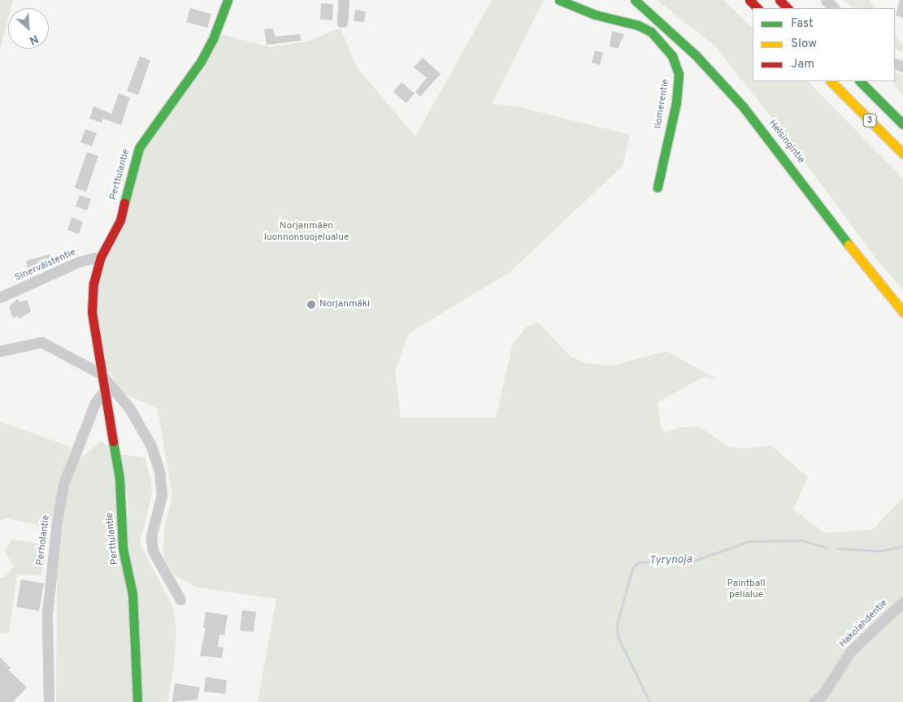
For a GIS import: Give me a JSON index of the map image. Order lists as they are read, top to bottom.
{
  "streets": {
    "main road": [
      "Ilomerentie",
      "3",
      "Helsingintie",
      "Perttulantie"
    ],
    "street": ["Sinerväistentie", "Perholantie", "Hakolahdentie"]
  },
  "crossings": [
    ["Perttulantie", "Sinerväistentie"],
    ["Perttulantie", "Perholantie"]
  ],
  "water": ["Tyrynoja"],
  "parks": ["Norjanmäen luonnonsuojelualue", "Paintball pelialue"],
  "places": ["Norjanmäki"],
  "legend": ["Fast", "Slow", "Jam"],
  "north": "bottom right"
}
